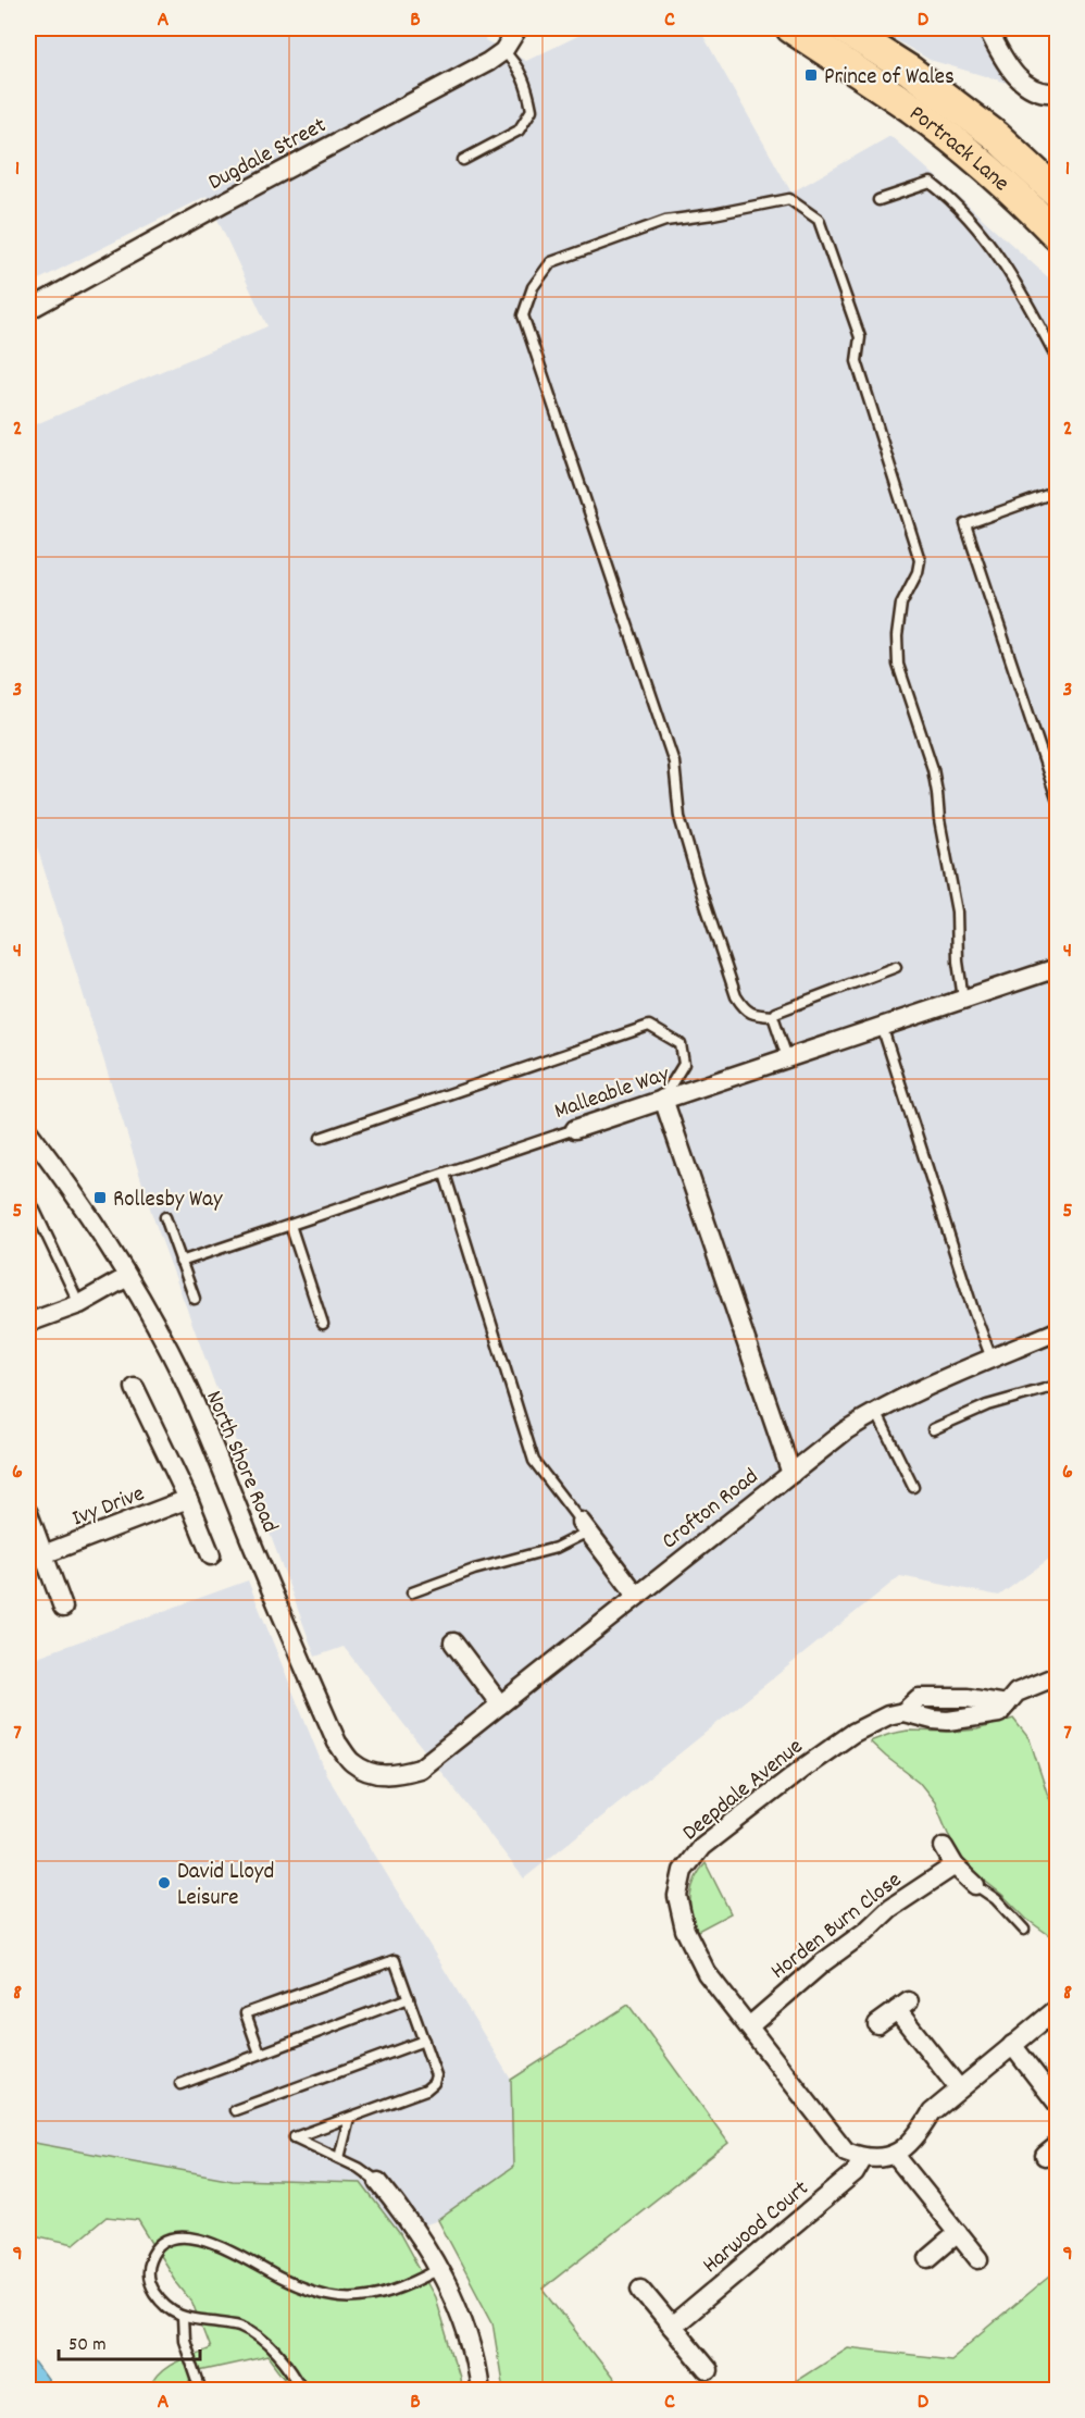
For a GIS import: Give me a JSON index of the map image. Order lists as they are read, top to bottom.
{
  "streets": {
    "main road": ["Portrack Lane"],
    "street": [
      "Dugdale Street",
      "Malleable Way",
      "North Shore Road",
      "Ivy Drive",
      "Crofton Road",
      "Deepdale Avenue",
      "Horden Burn Close",
      "Harwood Court"
    ]
  },
  "crossings": [
    ["North Shore Road", "Crofton Road"],
    ["Deepdale Avenue", "Horden Burn Close"],
    ["Deepdale Avenue", "Harwood Court"]
  ],
  "places": {
    "transit": ["Prince of Wales", "Rollesby Way"],
    "other": ["David Lloyd Leisure"]
  },
  "scale_bar": "50 m",
  "grid": {
    "columns": [
      "A",
      "B",
      "C",
      "D"
    ],
    "rows": [
      "1",
      "2",
      "3",
      "4",
      "5",
      "6",
      "7",
      "8",
      "9"
    ]
  }
}
